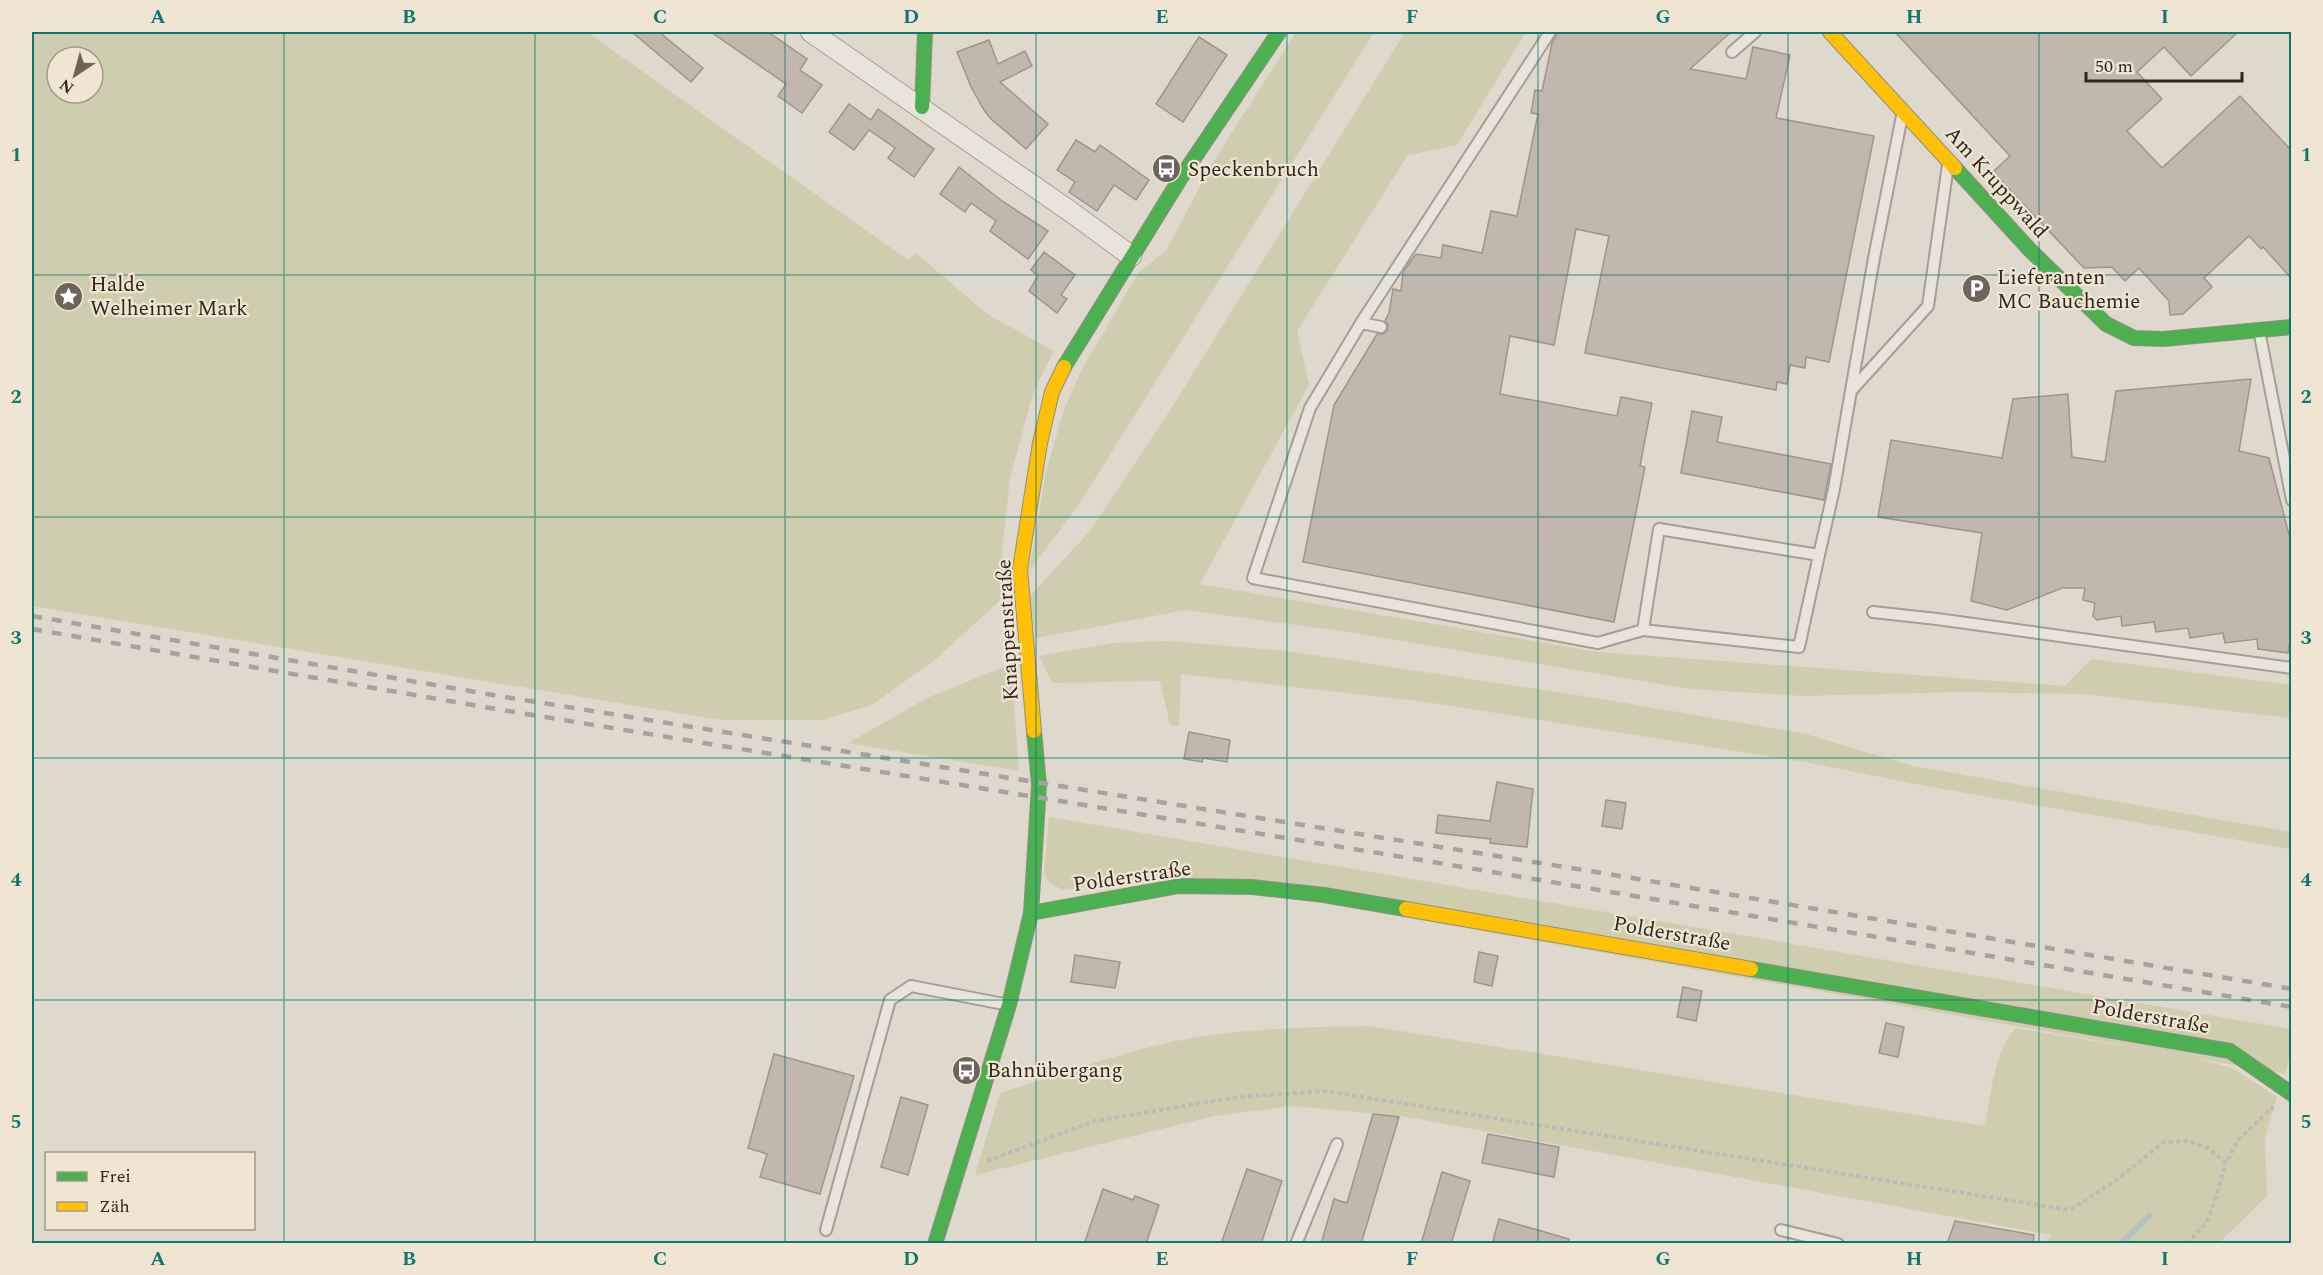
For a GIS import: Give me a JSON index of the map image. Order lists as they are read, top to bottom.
{
  "streets": {
    "street": ["Am Kruppwald", "Knappenstraße", "Polderstraße"]
  },
  "crossings": [
    ["Knappenstraße", "Polderstraße"]
  ],
  "places": {
    "bus stop": ["Speckenbruch", "Bahnübergang"],
    "parking": ["Lieferanten MC Bauchemie"],
    "place": ["Halde Welheimer Mark"]
  },
  "legend": ["Frei", "Zäh"],
  "scale_bar": "50 m",
  "north": "bottom left",
  "grid": {
    "columns": [
      "A",
      "B",
      "C",
      "D",
      "E",
      "F",
      "G",
      "H",
      "I"
    ],
    "rows": [
      "1",
      "2",
      "3",
      "4",
      "5"
    ]
  }
}
